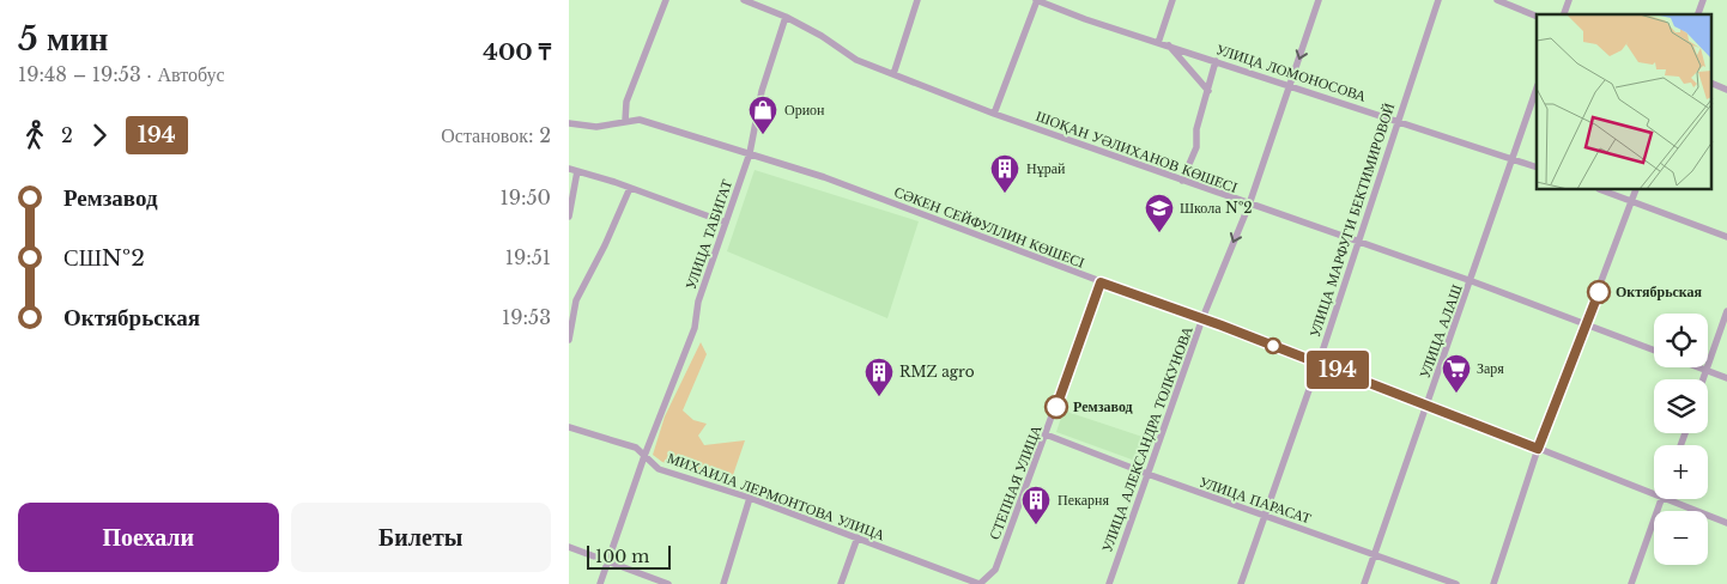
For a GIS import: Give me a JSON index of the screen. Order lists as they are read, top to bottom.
{
  "streets": {
    "street": [
      "УЛИЦА ЛОМОНОСОВА",
      "ШОҚАН УӘЛИХАНОВ КӨШЕСІ",
      "УЛИЦА МАРФУГИ БЕКТИМИРОВОЙ",
      "СӘКЕН СЕЙФУЛЛИН КӨШЕСІ",
      "УЛИЦА ТАБИГАТ",
      "УЛИЦА АЛАШ",
      "УЛИЦА АЛЕКСАНДРА ТОЛКУНОВА",
      "СТЕПНАЯ УЛИЦА",
      "МИХАИЛА ЛЕРМОНТОВА УЛИЦА",
      "УЛИЦА ПАРАСАТ"
    ]
  },
  "crossings": [
    ["УЛИЦА ЛОМОНОСОВА", "УЛИЦА МАРФУГИ БЕКТИМИРОВОЙ"],
    ["УЛИЦА ЛОМОНОСОВА", "УЛИЦА АЛАШ"],
    ["УЛИЦА ЛОМОНОСОВА", "УЛИЦА АЛЕКСАНДРА ТОЛКУНОВА"],
    ["ШОҚАН УӘЛИХАНОВ КӨШЕСІ", "УЛИЦА МАРФУГИ БЕКТИМИРОВОЙ"],
    ["ШОҚАН УӘЛИХАНОВ КӨШЕСІ", "УЛИЦА ТАБИГАТ"],
    ["ШОҚАН УӘЛИХАНОВ КӨШЕСІ", "УЛИЦА АЛАШ"],
    ["ШОҚАН УӘЛИХАНОВ КӨШЕСІ", "УЛИЦА АЛЕКСАНДРА ТОЛКУНОВА"],
    ["УЛИЦА МАРФУГИ БЕКТИМИРОВОЙ", "СӘКЕН СЕЙФУЛЛИН КӨШЕСІ"],
    ["УЛИЦА МАРФУГИ БЕКТИМИРОВОЙ", "УЛИЦА ПАРАСАТ"],
    ["СӘКЕН СЕЙФУЛЛИН КӨШЕСІ", "УЛИЦА ТАБИГАТ"],
    ["СӘКЕН СЕЙФУЛЛИН КӨШЕСІ", "УЛИЦА АЛАШ"],
    ["СӘКЕН СЕЙФУЛЛИН КӨШЕСІ", "УЛИЦА АЛЕКСАНДРА ТОЛКУНОВА"],
    ["СӘКЕН СЕЙФУЛЛИН КӨШЕСІ", "СТЕПНАЯ УЛИЦА"],
    ["УЛИЦА ТАБИГАТ", "МИХАИЛА ЛЕРМОНТОВА УЛИЦА"],
    ["УЛИЦА АЛАШ", "УЛИЦА ПАРАСАТ"],
    ["УЛИЦА АЛЕКСАНДРА ТОЛКУНОВА", "УЛИЦА ПАРАСАТ"],
    ["СТЕПНАЯ УЛИЦА", "МИХАИЛА ЛЕРМОНТОВА УЛИЦА"],
    ["СТЕПНАЯ УЛИЦА", "УЛИЦА ПАРАСАТ"]
  ],
  "places": {
    "shop": ["Орион"],
    "building": ["Нұрай", "RMZ agro", "Пекарня"],
    "school or university": ["Школа №2"],
    "other": ["Октябрьская", "Ремзавод"],
    "supermarket": ["Заря"]
  },
  "lines": ["bus line 194"],
  "scale_bar": "100 m",
  "page": {
    "heading": ["5 мин", "19:48 – 19:53 · Автобус", "400 ₸"],
    "on_map": "194",
    "legs": ["2", "194", "Остановок: 2"],
    "list": [
      {
        "name": "Ремзавод",
        "value": "19:50"
      },
      {
        "name": "СШ№2",
        "value": "19:51"
      },
      {
        "name": "Октябрьская",
        "value": "19:53"
      }
    ],
    "map_buttons": ["+", "−"],
    "buttons": ["Поехали", "Билеты"],
    "scale": "100 m"
  }
}
